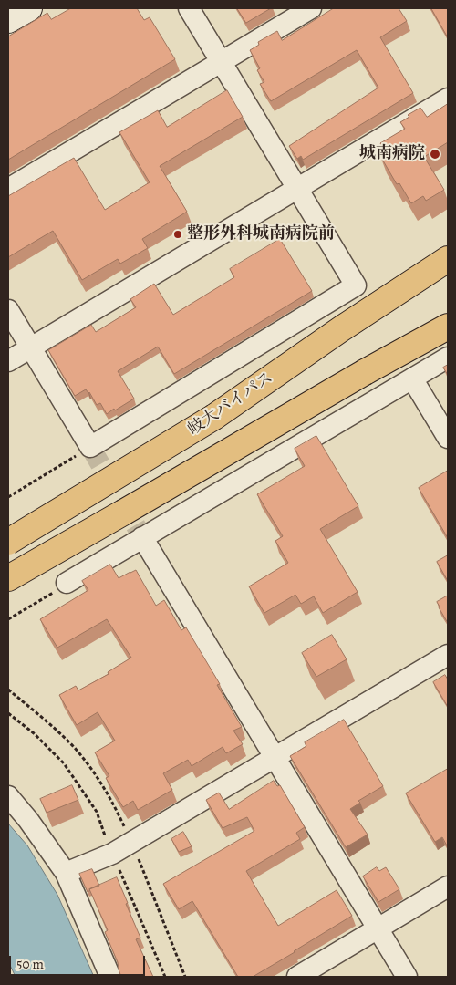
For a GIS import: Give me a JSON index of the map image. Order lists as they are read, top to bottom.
{
  "streets": {
    "highway": ["岐大バイパス"]
  },
  "places": ["城南病院", "整形外科城南病院前"],
  "scale_bar": "50 m"
}
